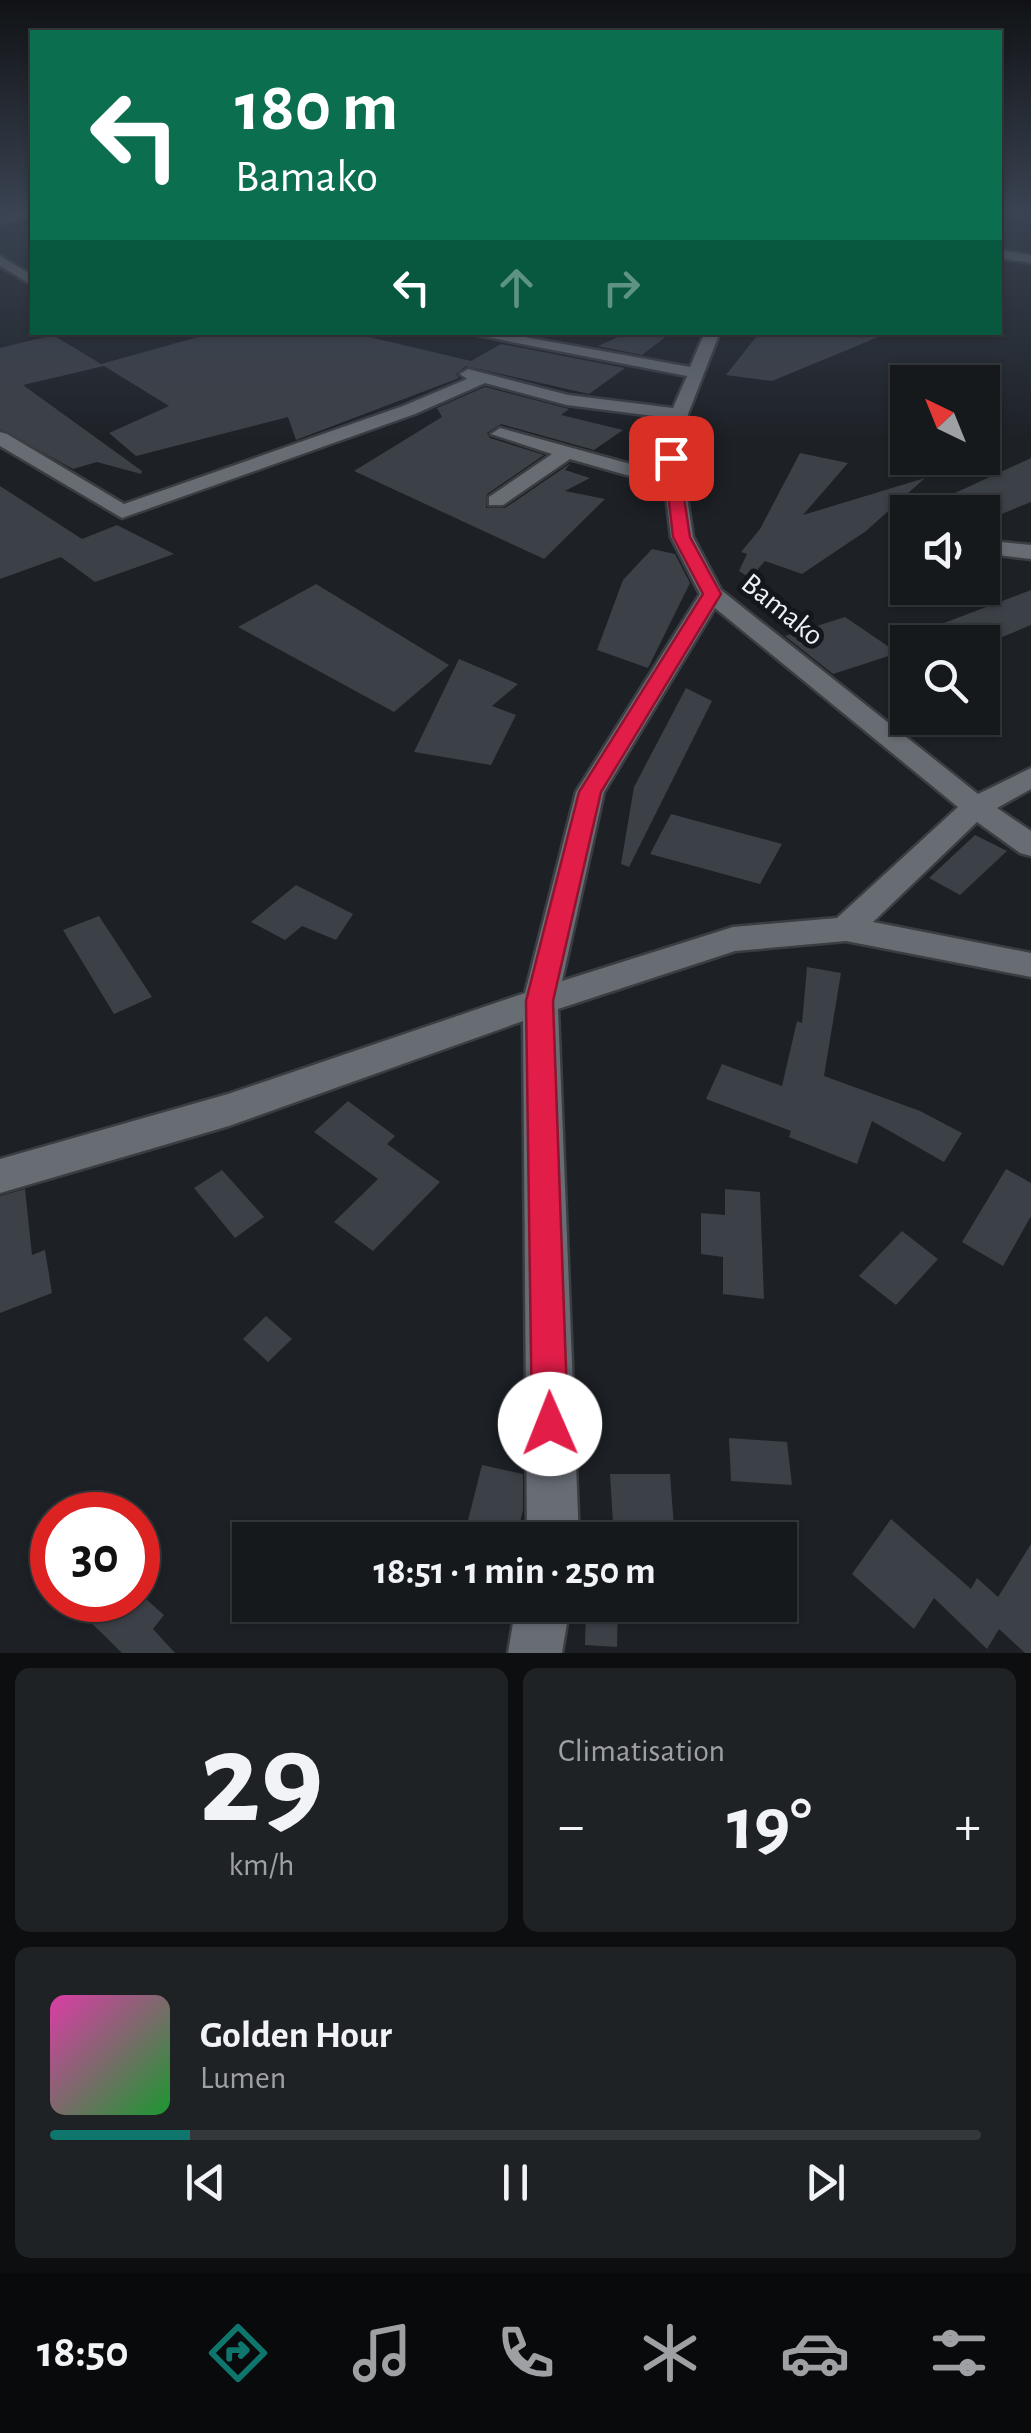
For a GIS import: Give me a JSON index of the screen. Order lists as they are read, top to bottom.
{
  "streets": {
    "street": ["Bamako"]
  },
  "north": "top left",
  "page": {
    "turn": ["180 m", "Bamako"],
    "limit": "30",
    "trip": "18:51 · 1 min · 250 m",
    "tile": [
      ["29", "km/h"],
      "Climatisation"
    ],
    "heat": ["−", "19°", "+"],
    "song": ["Golden Hour", "Lumen"],
    "tabs": "18:50"
  }
}
